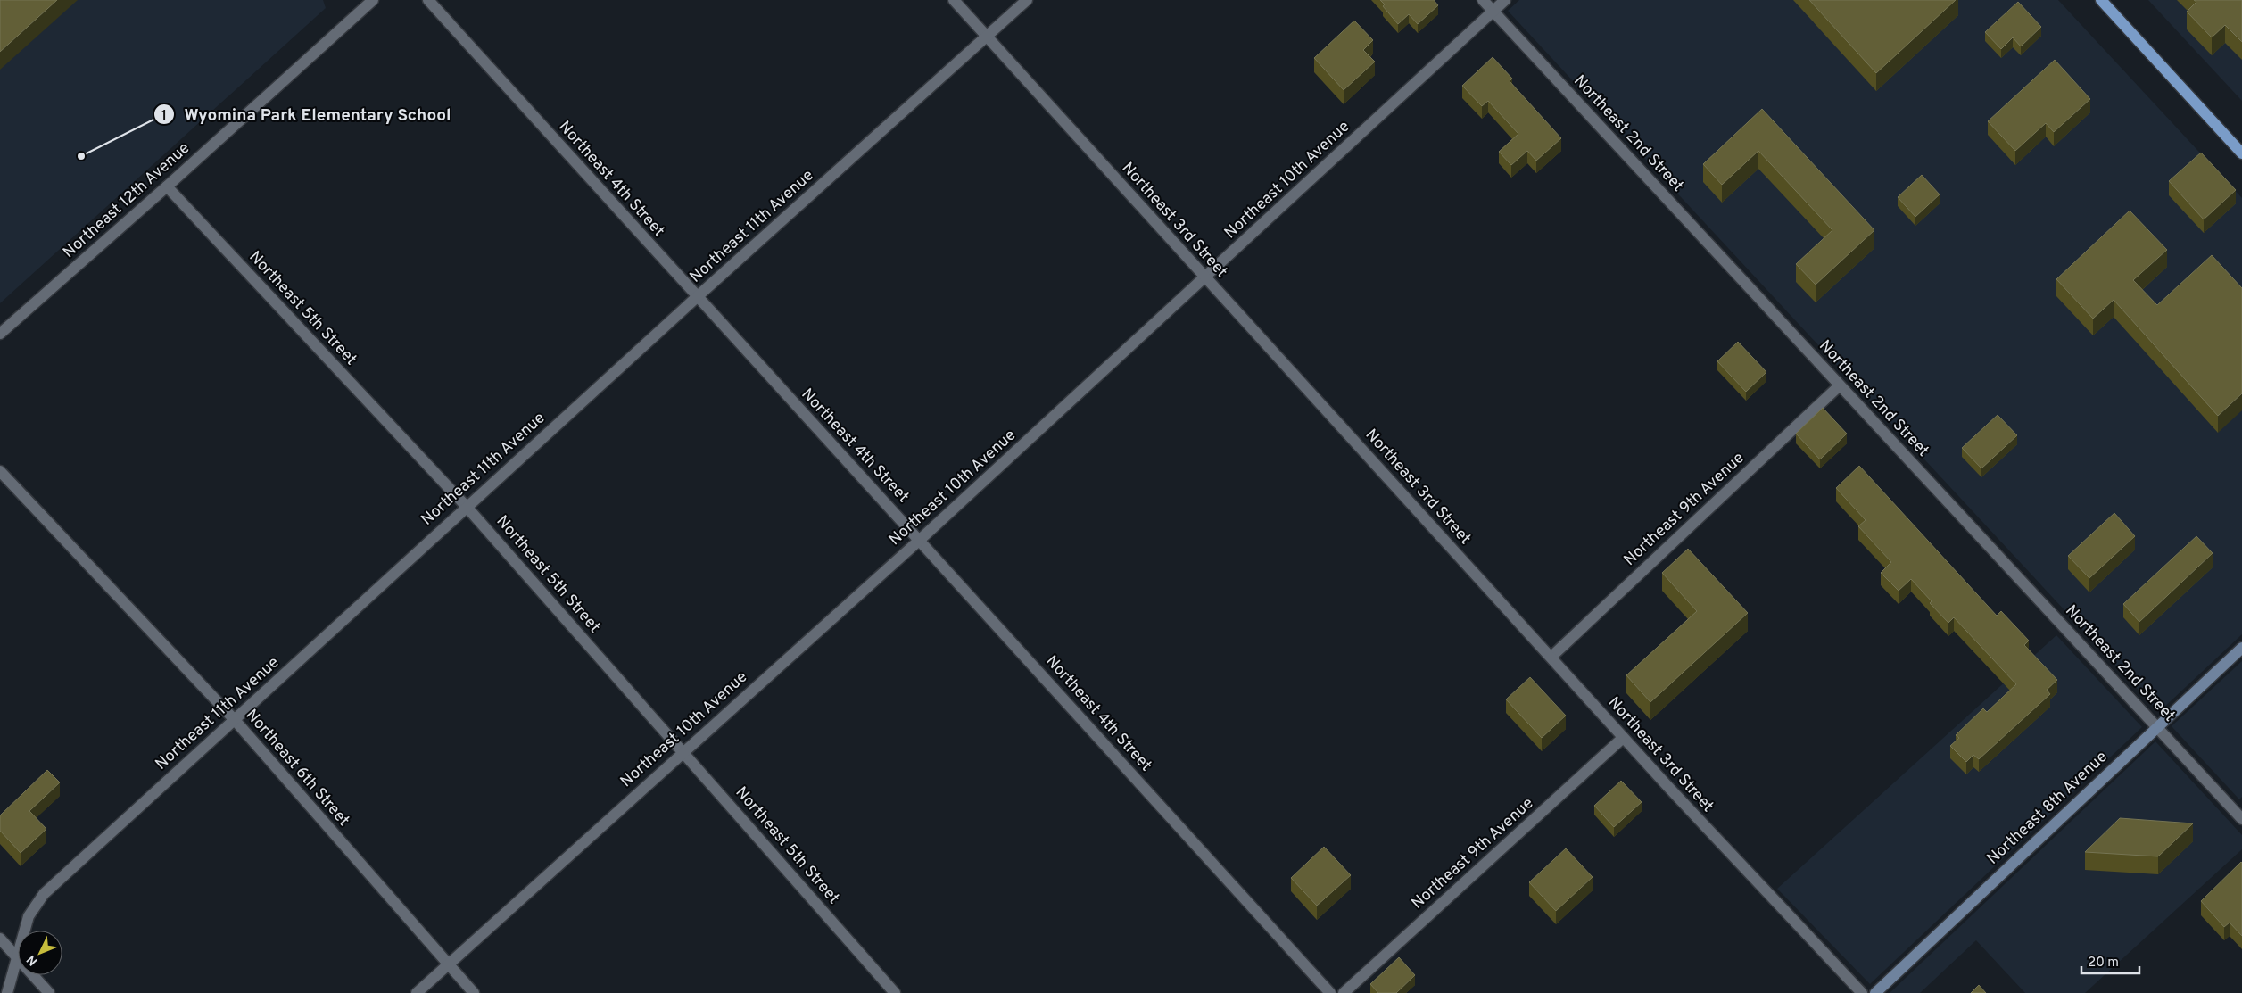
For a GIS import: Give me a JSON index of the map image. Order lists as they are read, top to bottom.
{
  "streets": {
    "main road": ["Northeast 8th Avenue"],
    "street": [
      "Northeast 2nd Street",
      "Northeast 4th Street",
      "Northeast 10th Avenue",
      "Northeast 12th Avenue",
      "Northeast 3rd Street",
      "Northeast 11th Avenue",
      "Northeast 5th Street",
      "Northeast 9th Avenue",
      "Northeast 6th Street"
    ]
  },
  "crossings": [
    ["Northeast 2nd Street", "Northeast 10th Avenue"],
    ["Northeast 2nd Street", "Northeast 9th Avenue"],
    ["Northeast 2nd Street", "Northeast 8th Avenue"],
    ["Northeast 4th Street", "Northeast 10th Avenue"],
    ["Northeast 4th Street", "Northeast 11th Avenue"],
    ["Northeast 10th Avenue", "Northeast 3rd Street"],
    ["Northeast 10th Avenue", "Northeast 5th Street"],
    ["Northeast 10th Avenue", "Northeast 6th Street"],
    ["Northeast 12th Avenue", "Northeast 5th Street"],
    ["Northeast 3rd Street", "Northeast 11th Avenue"],
    ["Northeast 3rd Street", "Northeast 9th Avenue"],
    ["Northeast 11th Avenue", "Northeast 5th Street"],
    ["Northeast 11th Avenue", "Northeast 6th Street"]
  ],
  "places": ["Wyomina Park Elementary School"],
  "scale_bar": "20 m",
  "north": "bottom left"
}
